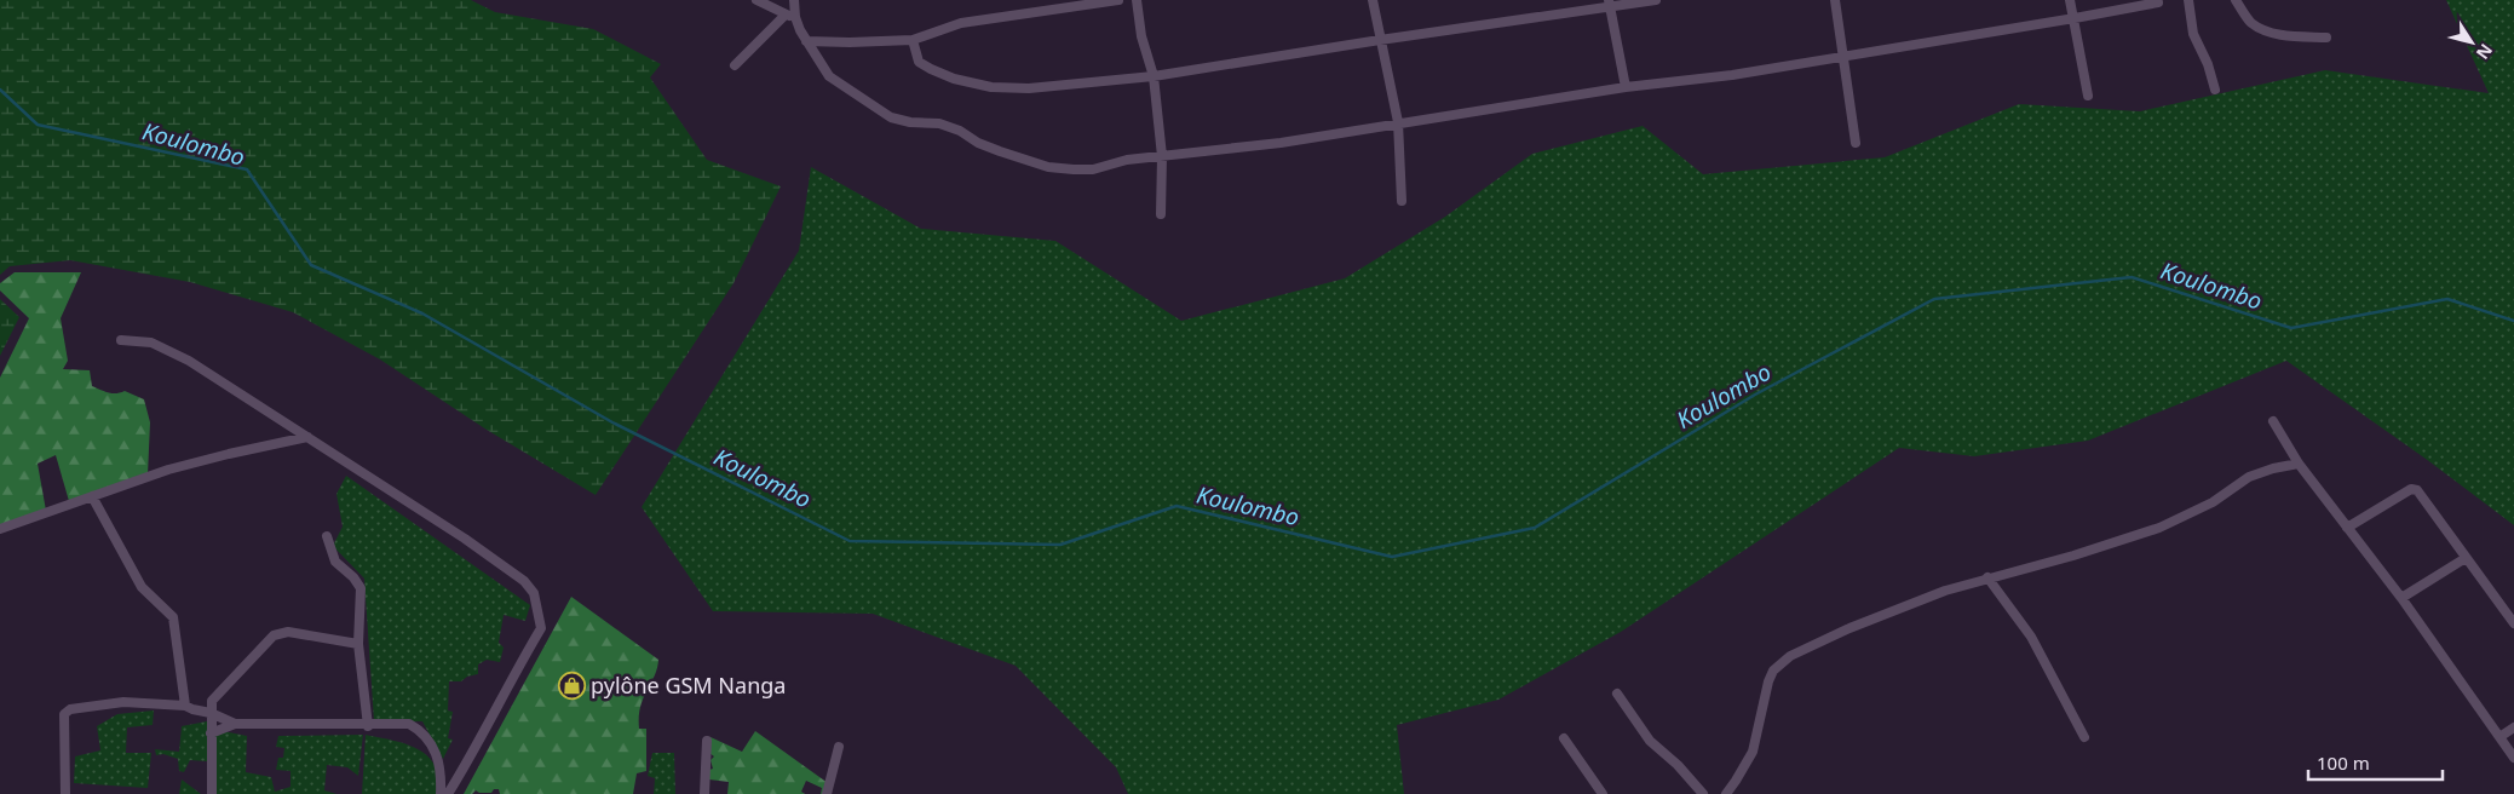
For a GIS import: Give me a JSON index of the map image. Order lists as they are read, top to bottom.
{
  "water": ["Koulombo"],
  "places": {
    "shop": ["pylône GSM Nanga"]
  },
  "scale_bar": "100 m",
  "north": "bottom right"
}
